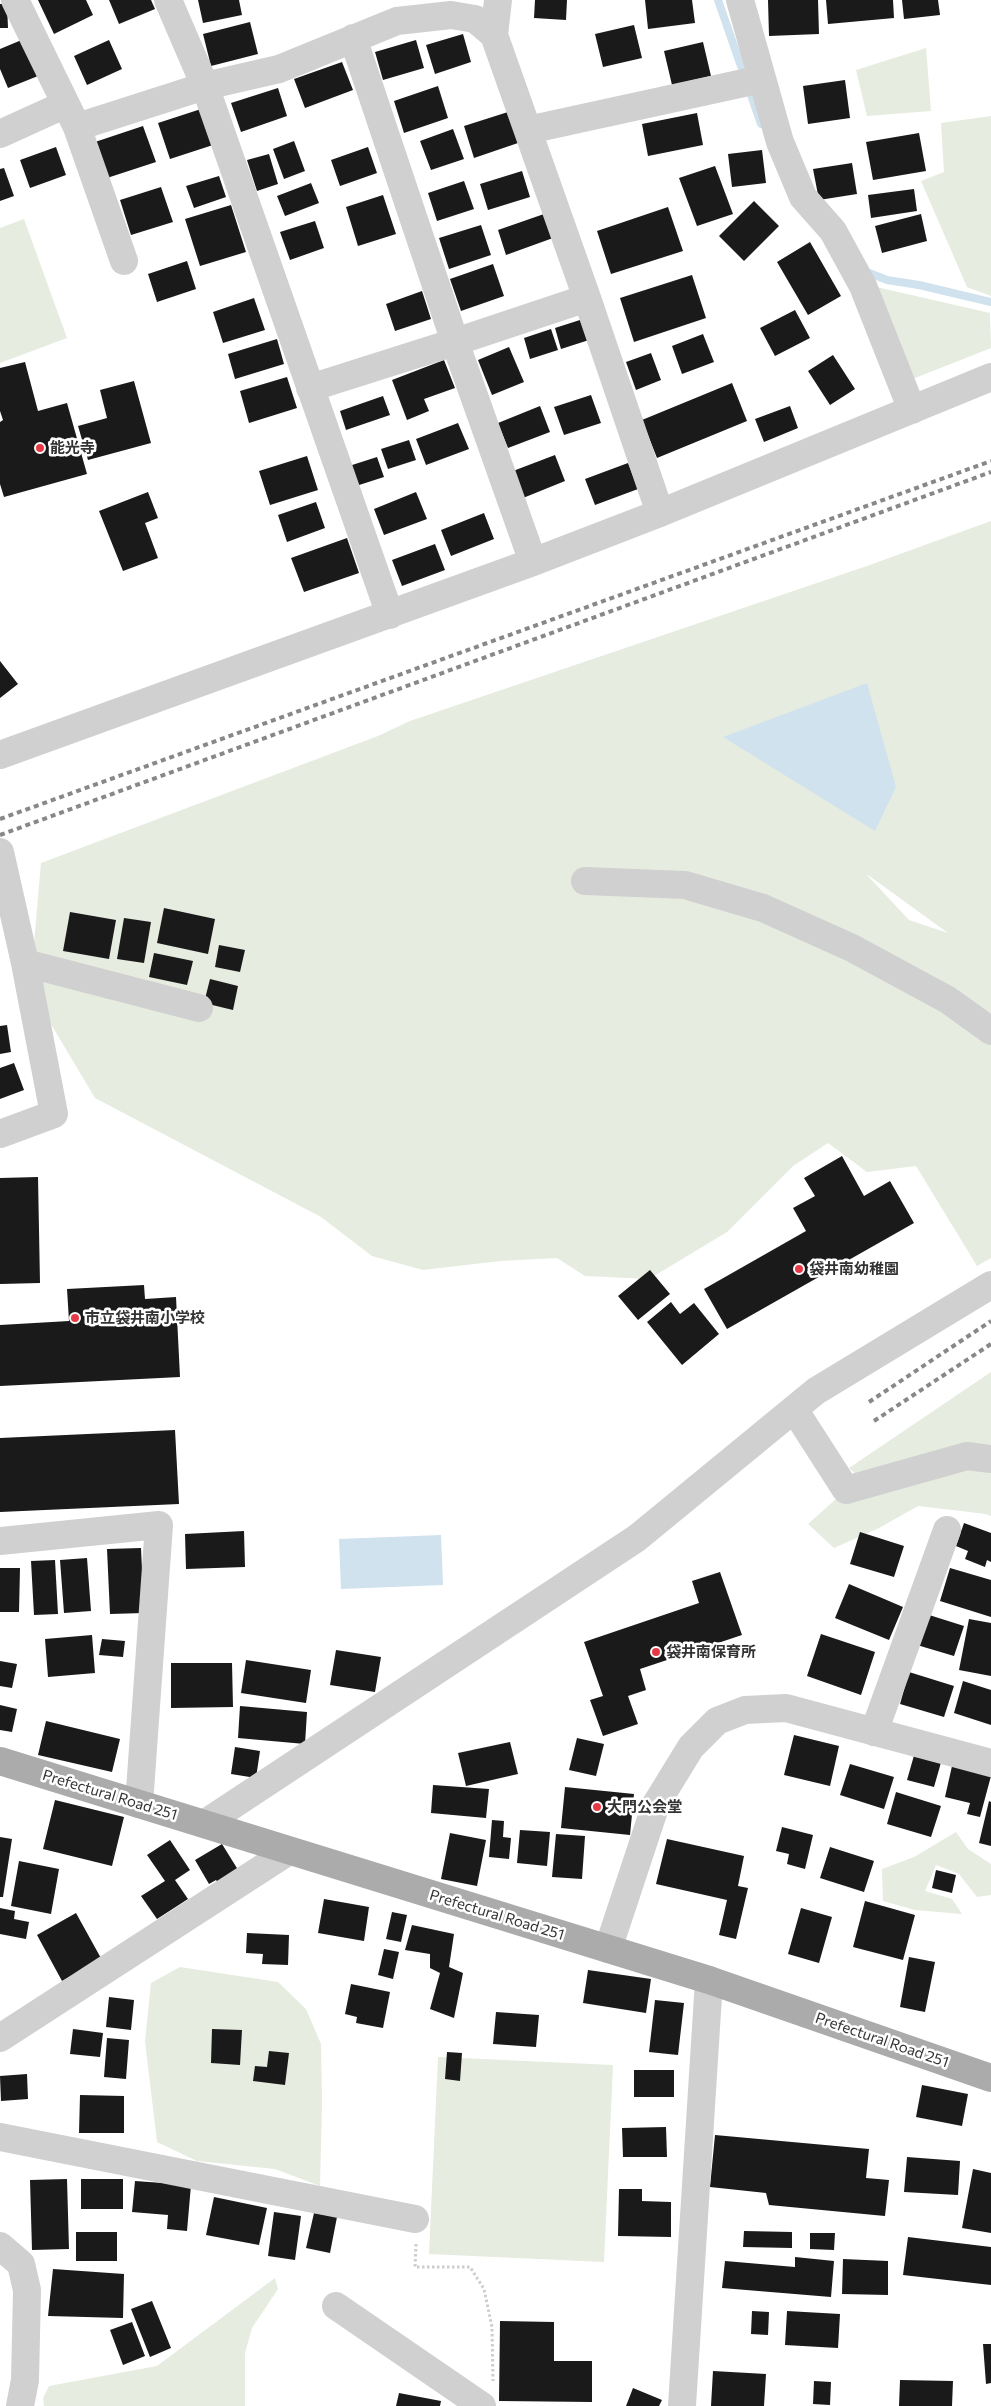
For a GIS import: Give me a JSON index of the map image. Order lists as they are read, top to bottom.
{
  "streets": {
    "main road": ["Prefectural Road 251"]
  },
  "places": [
    "能光寺",
    "袋井南幼稚園",
    "市立袋井南小学校",
    "袋井南保育所",
    "大門公会堂"
  ]
}
